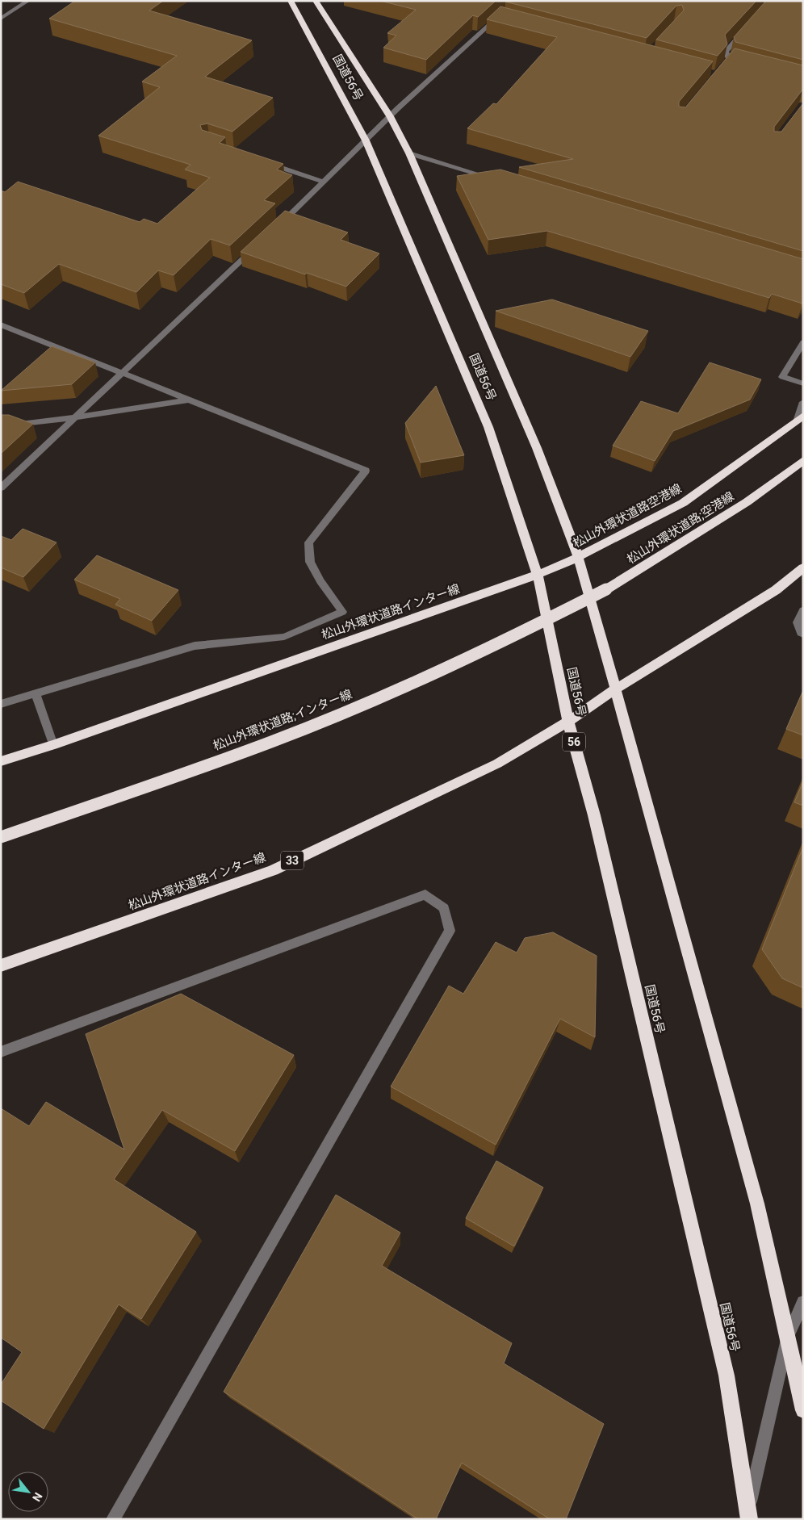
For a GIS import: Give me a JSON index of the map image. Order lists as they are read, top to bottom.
{
  "streets": {
    "highway": [
      "国道56号",
      "松山外環状道路空港線",
      "松山外環状道路;空港線",
      "松山外環状道路インター線",
      "松山外環状道路;インター線",
      "56",
      "33"
    ]
  },
  "crossings": [
    ["国道56号", "松山外環状道路空港線"],
    ["国道56号", "松山外環状道路インター線"],
    ["国道56号", "56"],
    ["松山外環状道路空港線", "松山外環状道路インター線"],
    ["松山外環状道路;空港線", "松山外環状道路;インター線"],
    ["松山外環状道路インター線", "56"]
  ],
  "north": "bottom right"
}
